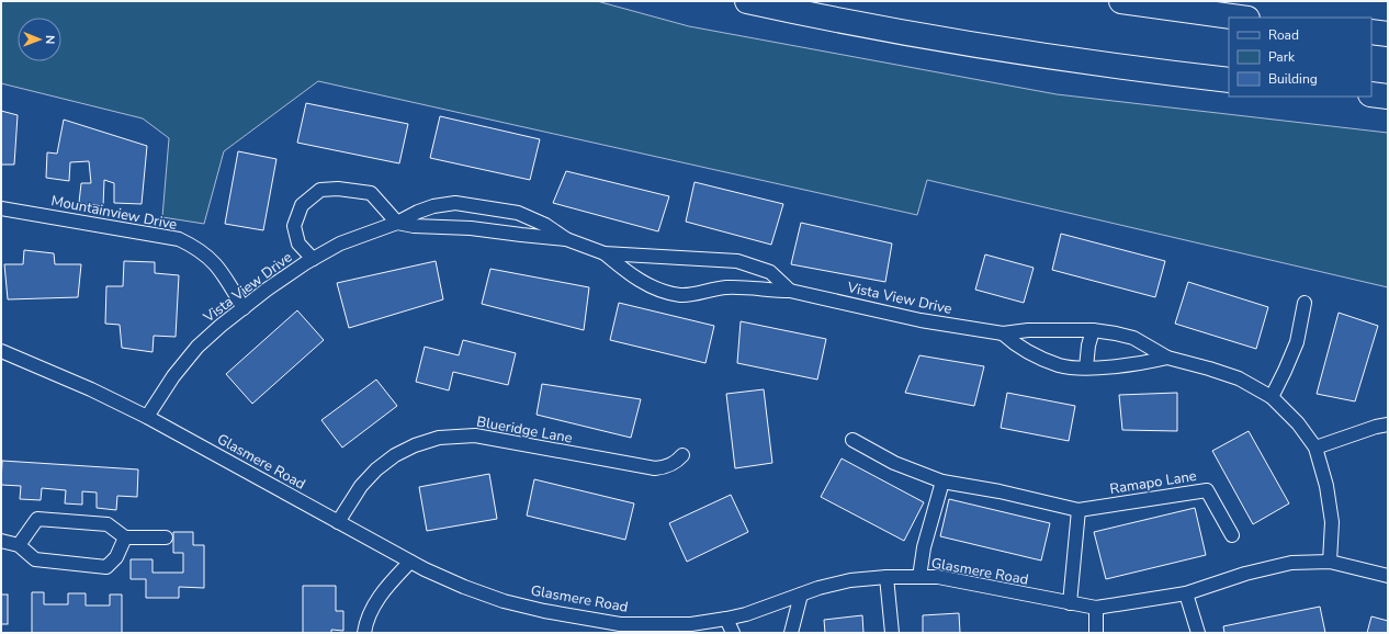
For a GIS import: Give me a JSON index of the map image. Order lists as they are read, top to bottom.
{
  "streets": {
    "street": [
      "Mountainview Drive",
      "Vista View Drive",
      "Blueridge Lane",
      "Glasmere Road",
      "Ramapo Lane"
    ]
  },
  "crossings": [
    ["Mountainview Drive", "Vista View Drive"],
    ["Vista View Drive", "Glasmere Road"],
    ["Blueridge Lane", "Glasmere Road"]
  ],
  "legend": ["Road", "Park", "Building"],
  "north": "right"
}
